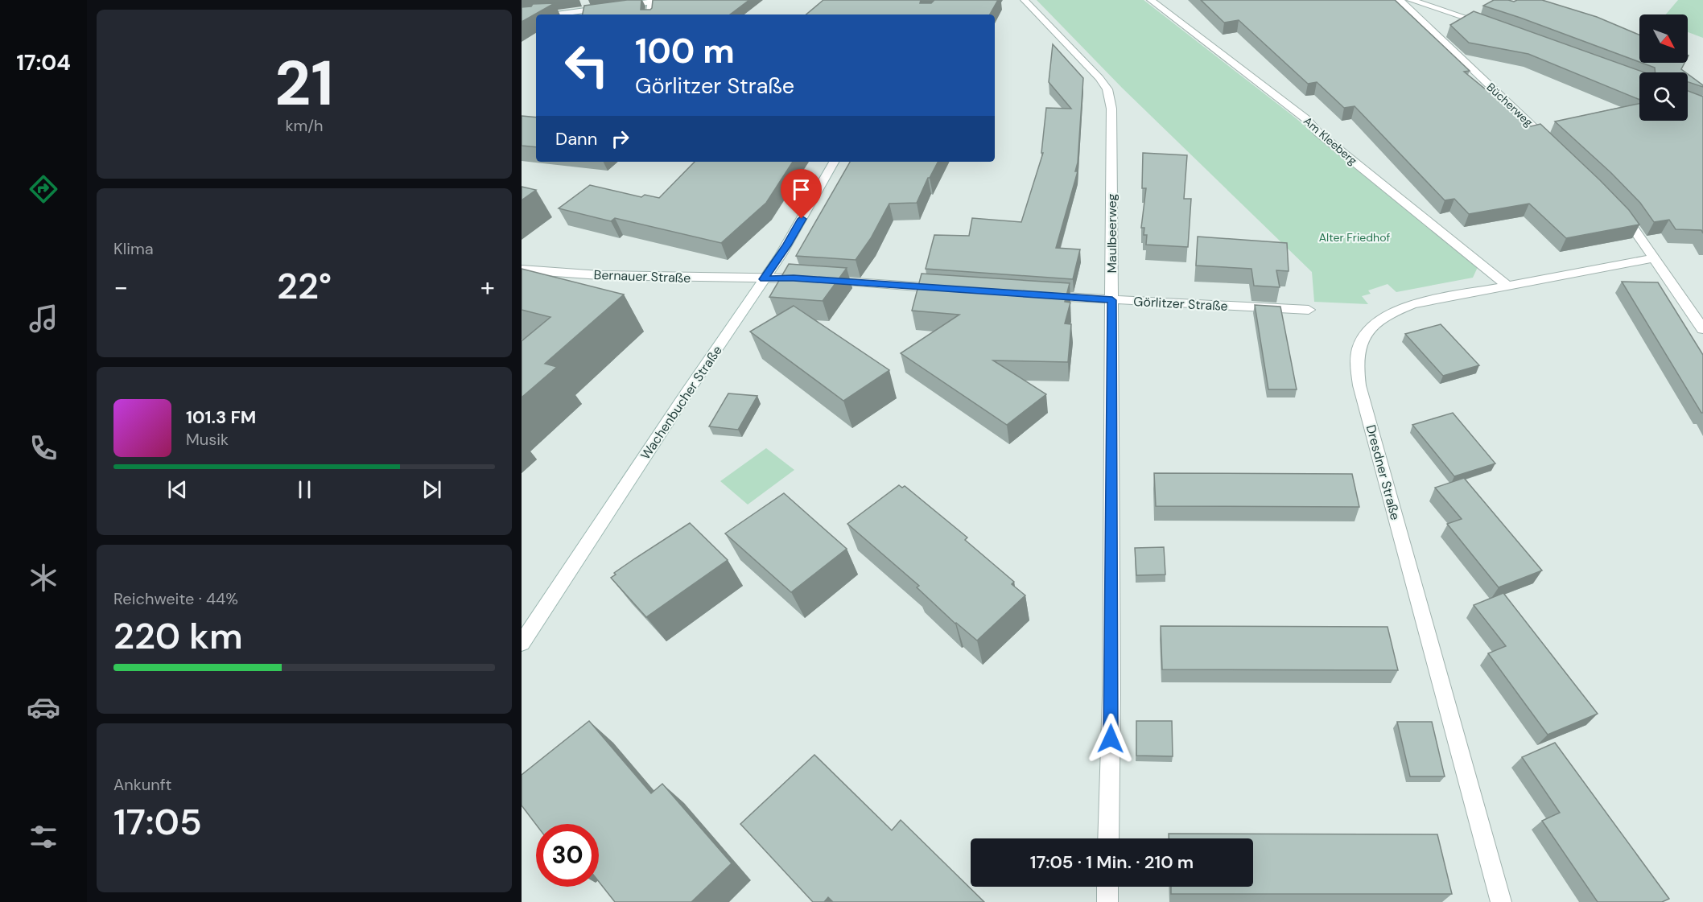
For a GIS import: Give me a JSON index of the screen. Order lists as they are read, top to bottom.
{
  "streets": {
    "street": [
      "Bücherweg",
      "Am Kleeberg",
      "Maulbeerweg",
      "Bernauer Straße",
      "Görlitzer Straße",
      "Wachenbucher Straße",
      "Dresdner Straße"
    ]
  },
  "crossings": [
    ["Am Kleeberg", "Dresdner Straße"],
    ["Maulbeerweg", "Görlitzer Straße"],
    ["Bernauer Straße", "Wachenbucher Straße"]
  ],
  "parks": ["Alter Friedhof"],
  "north": "bottom right",
  "page": {
    "tabs": "17:04",
    "tile": [
      ["21", "km/h"],
      "Klima",
      ["Reichweite · 44%", "220 km"],
      ["Ankunft", "17:05"]
    ],
    "turn": ["100 m", "Görlitzer Straße"],
    "then": "Dann",
    "heat": ["−", "22°", "+"],
    "song": ["101.3 FM", "Musik"],
    "limit": "30",
    "trip": "17:05 · 1 Min. · 210 m"
  }
}
